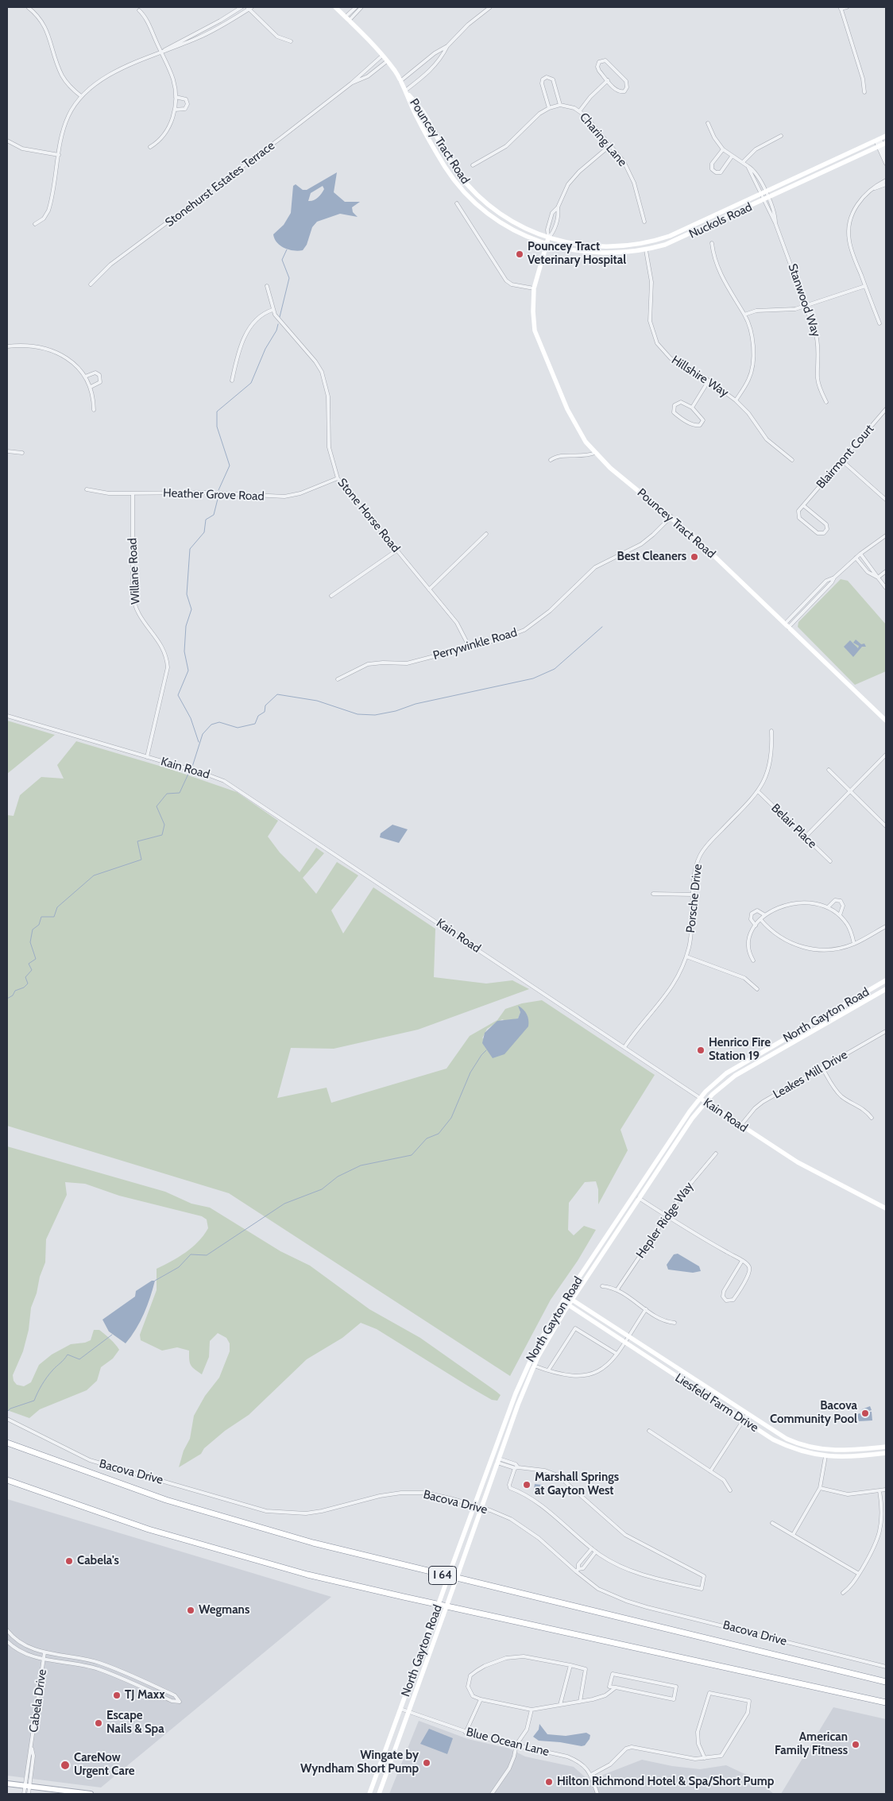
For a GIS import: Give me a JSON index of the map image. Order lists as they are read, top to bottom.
{
  "streets": {
    "highway": ["I 64"],
    "main road": [
      "Pouncey Tract Road",
      "Nuckols Road",
      "Kain Road",
      "North Gayton Road",
      "Liesfeld Farm Drive"
    ],
    "street": [
      "Charing Lane",
      "Stonehurst Estates Terrace",
      "Stanwood Way",
      "Hillshire Way",
      "Blairmont Court",
      "Heather Grove Road",
      "Stone Horse Road",
      "Willane Road",
      "Perrywinkle Road",
      "Belair Place",
      "Porsche Drive",
      "Leakes Mill Drive",
      "Hepler Ridge Way",
      "Bacova Drive",
      "Cabela Drive",
      "Blue Ocean Lane"
    ]
  },
  "crossings": [
    ["Pouncey Tract Road", "Stonehurst Estates Terrace"],
    ["Pouncey Tract Road", "Nuckols Road"],
    ["Pouncey Tract Road", "Perrywinkle Road"],
    ["Nuckols Road", "Stanwood Way"],
    ["Nuckols Road", "Hillshire Way"],
    ["Heather Grove Road", "Stone Horse Road"],
    ["Heather Grove Road", "Willane Road"],
    ["Stone Horse Road", "Perrywinkle Road"],
    ["Willane Road", "Kain Road"],
    ["Kain Road", "Porsche Drive"],
    ["Kain Road", "North Gayton Road"],
    ["Kain Road", "Leakes Mill Drive"],
    ["Belair Place", "Porsche Drive"],
    ["North Gayton Road", "Liesfeld Farm Drive"],
    ["North Gayton Road", "Bacova Drive"],
    ["North Gayton Road", "Blue Ocean Lane"]
  ],
  "places": [
    "Pouncey Tract Veterinary Hospital",
    "Best Cleaners",
    "Henrico Fire Station 19",
    "Bacova Community Pool",
    "Marshall Springs at Gayton West",
    "Cabela's",
    "Wegmans",
    "TJ Maxx",
    "Escape Nails & Spa",
    "American Family Fitness",
    "Wingate by Wyndham Short Pump",
    "CareNow Urgent Care",
    "Hilton Richmond Hotel & Spa/Short Pump"
  ]
}
